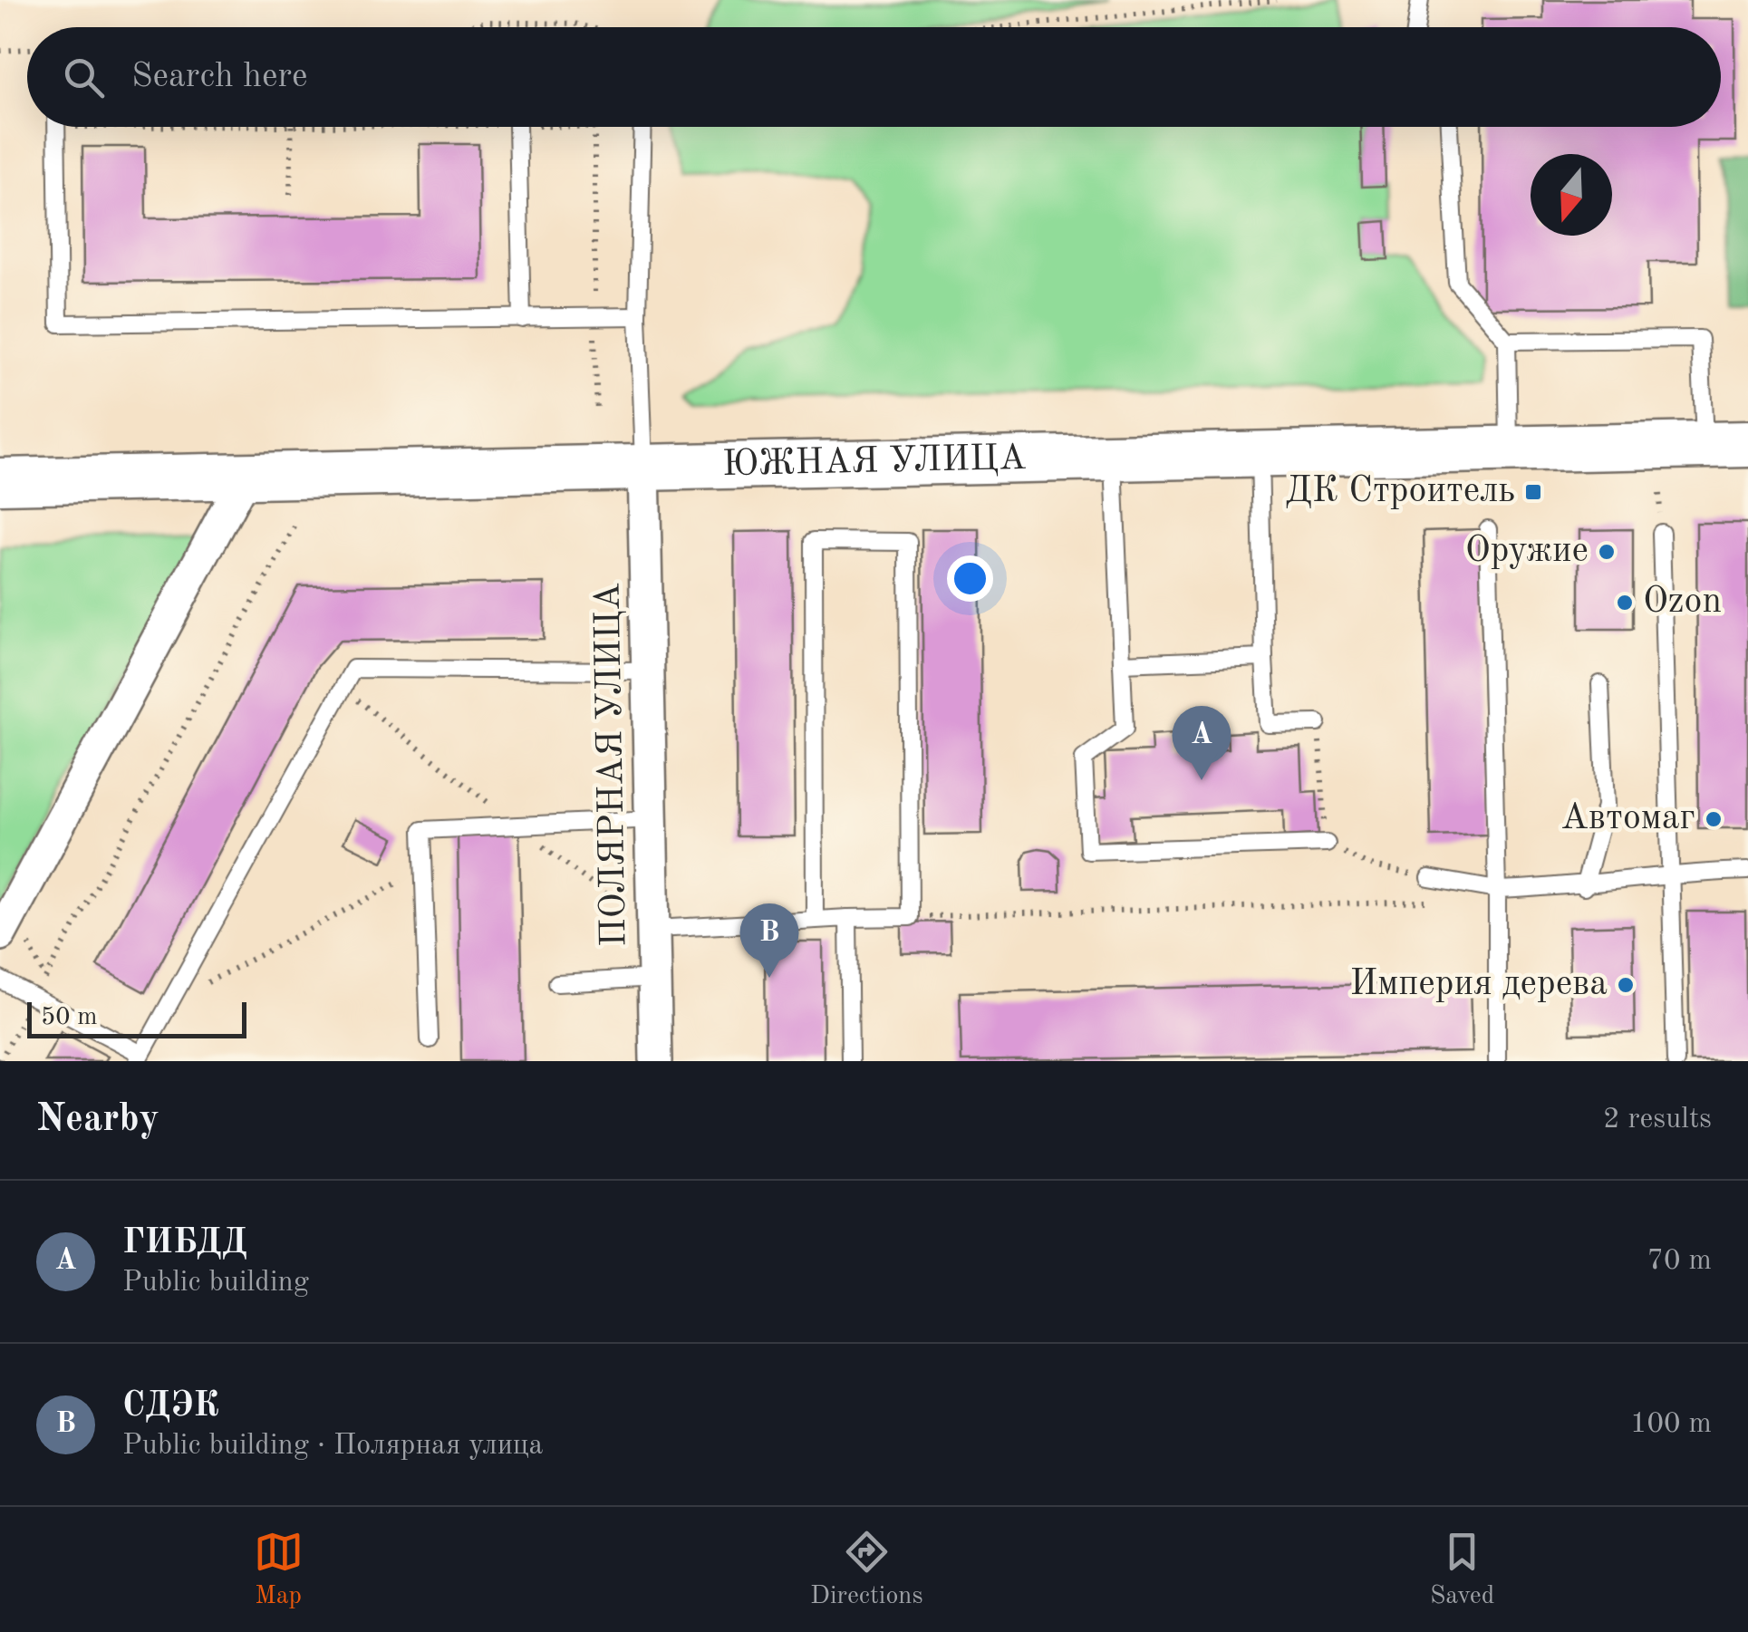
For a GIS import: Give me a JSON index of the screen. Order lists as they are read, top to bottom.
{
  "streets": {
    "main road": ["ЮЖНАЯ УЛИЦА"],
    "street": ["ПОЛЯРНАЯ УЛИЦА"]
  },
  "crossings": [
    ["ЮЖНАЯ УЛИЦА", "ПОЛЯРНАЯ УЛИЦА"]
  ],
  "places": {
    "transit": ["ДК Строитель"],
    "other": [
      "Оружие",
      "Ozon",
      "Автомаг",
      "Империя дерева"
    ]
  },
  "scale_bar": "50 m",
  "north": "bottom",
  "page": {
    "search": "Search here",
    "pins": ["A", "B"],
    "scale": "50 m",
    "heading": ["Nearby", "2 results"],
    "list": [
      {
        "mark": "A",
        "name": "ГИБДД",
        "note": "Public building",
        "value": "70 m"
      },
      {
        "mark": "B",
        "name": "СДЭК",
        "note": "Public building · Полярная улица",
        "value": "100 m"
      }
    ],
    "nav": ["Map", "Directions", "Saved"]
  }
}
